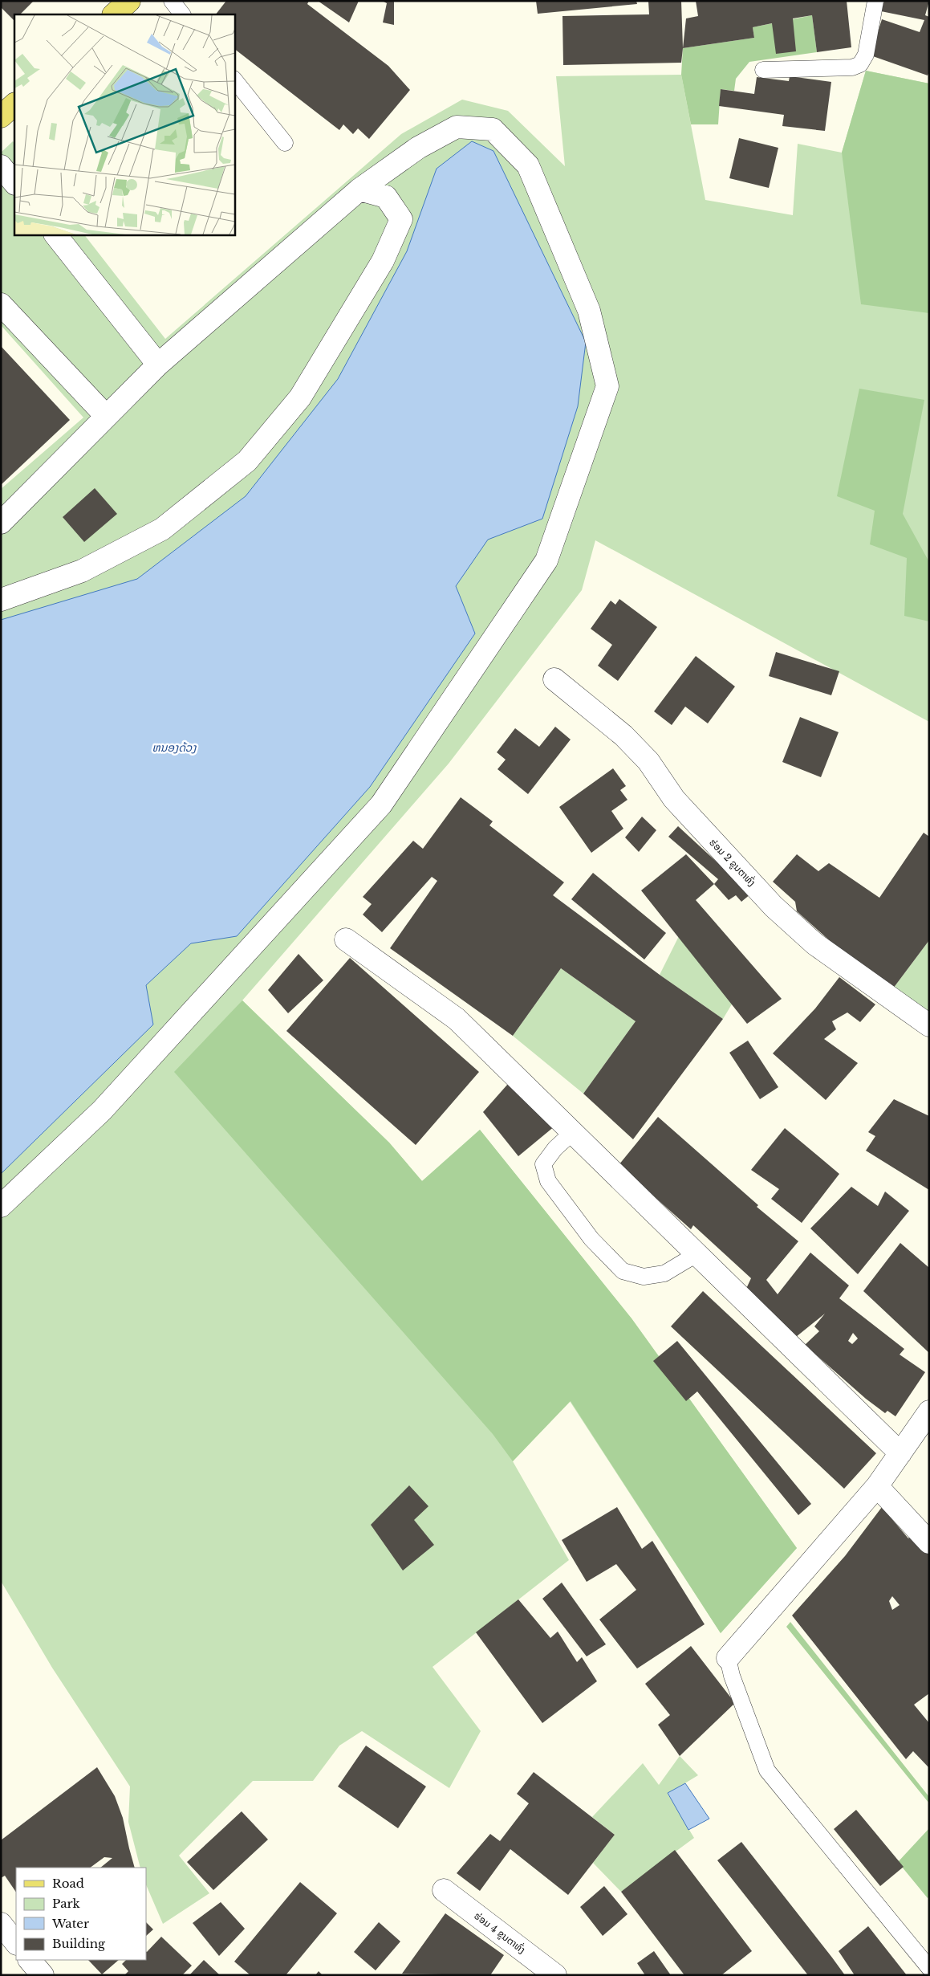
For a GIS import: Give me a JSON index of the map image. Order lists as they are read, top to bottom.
{
  "streets": {
    "street": ["ຮ່ອມ 2 ຂູນຕາທົ່ງ", "ຮ່ອມ 4 ຂູນຕາທົ່ງ"]
  },
  "water": ["ຫນອງດ້ວງ"],
  "legend": [
    "Road",
    "Park",
    "Water",
    "Building"
  ]
}
